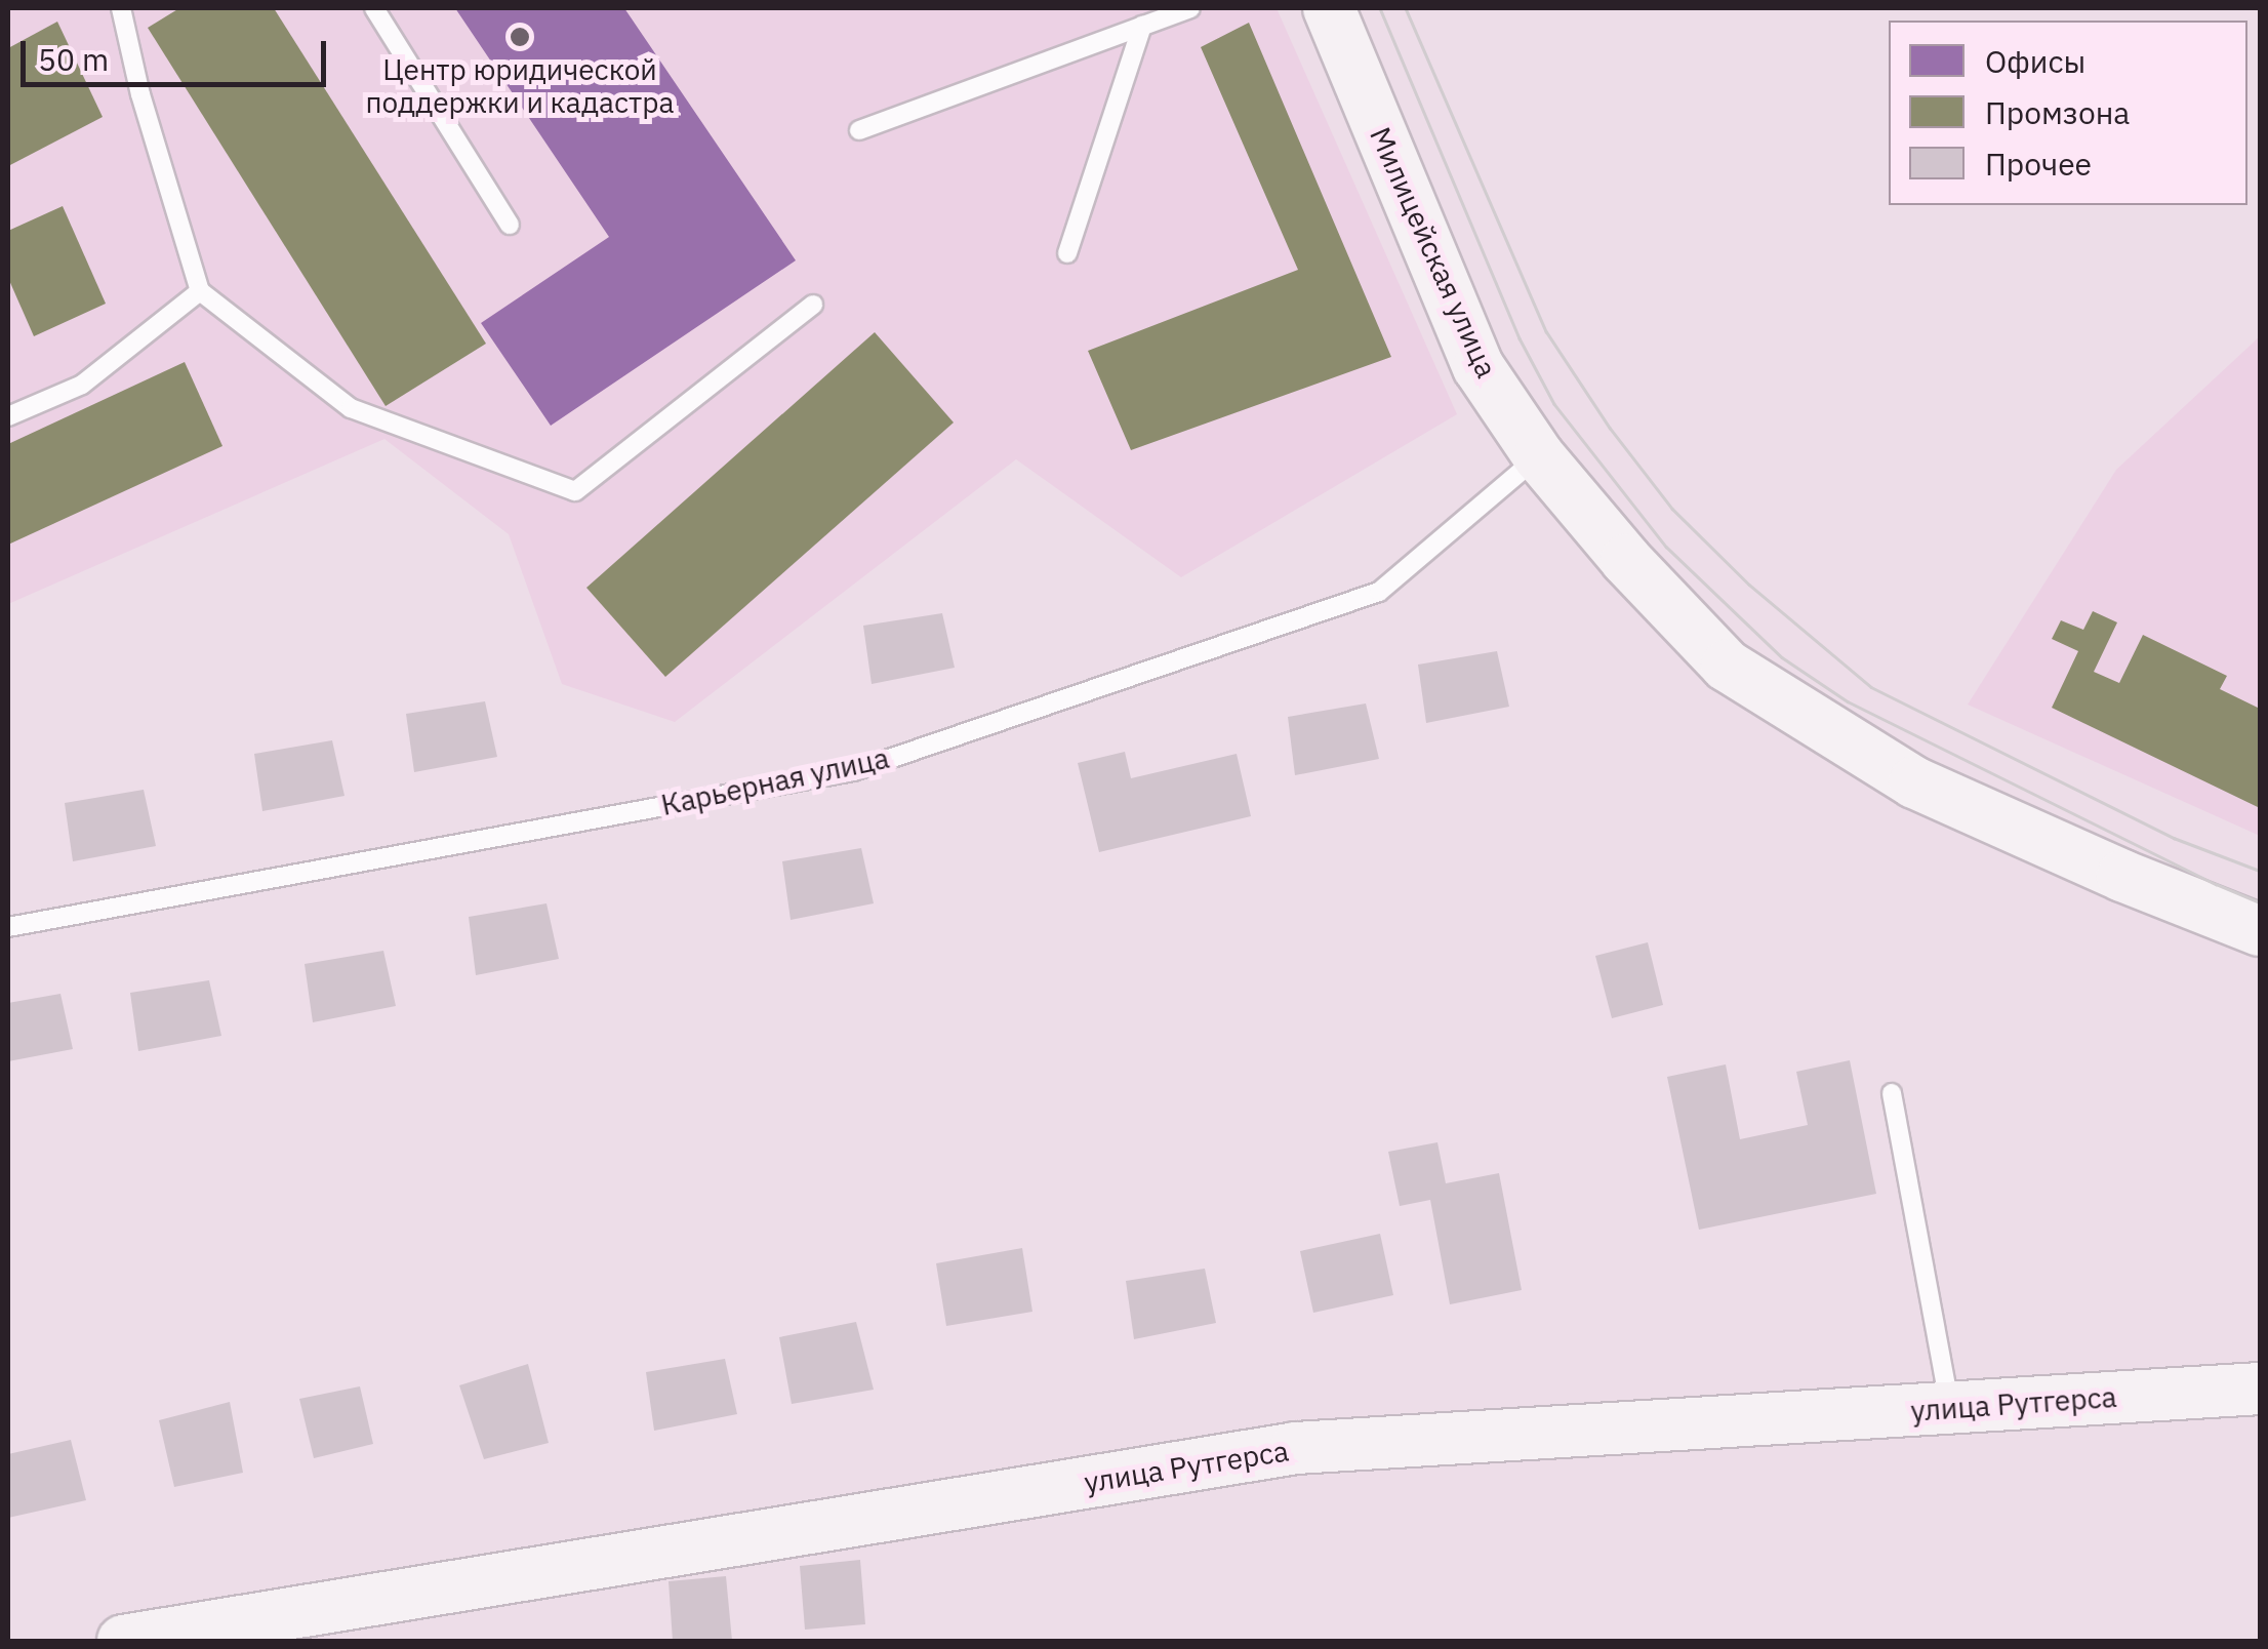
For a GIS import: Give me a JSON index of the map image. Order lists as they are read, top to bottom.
{
  "streets": {
    "main road": ["Милицейская улица", "улица Рутгерса"],
    "lane": ["Карьерная улица"]
  },
  "crossings": [
    ["Милицейская улица", "Карьерная улица"]
  ],
  "places": ["Центр юридической поддержки и кадастра"],
  "legend": ["Офисы", "Промзона", "Прочее"],
  "scale_bar": "50 m"
}
